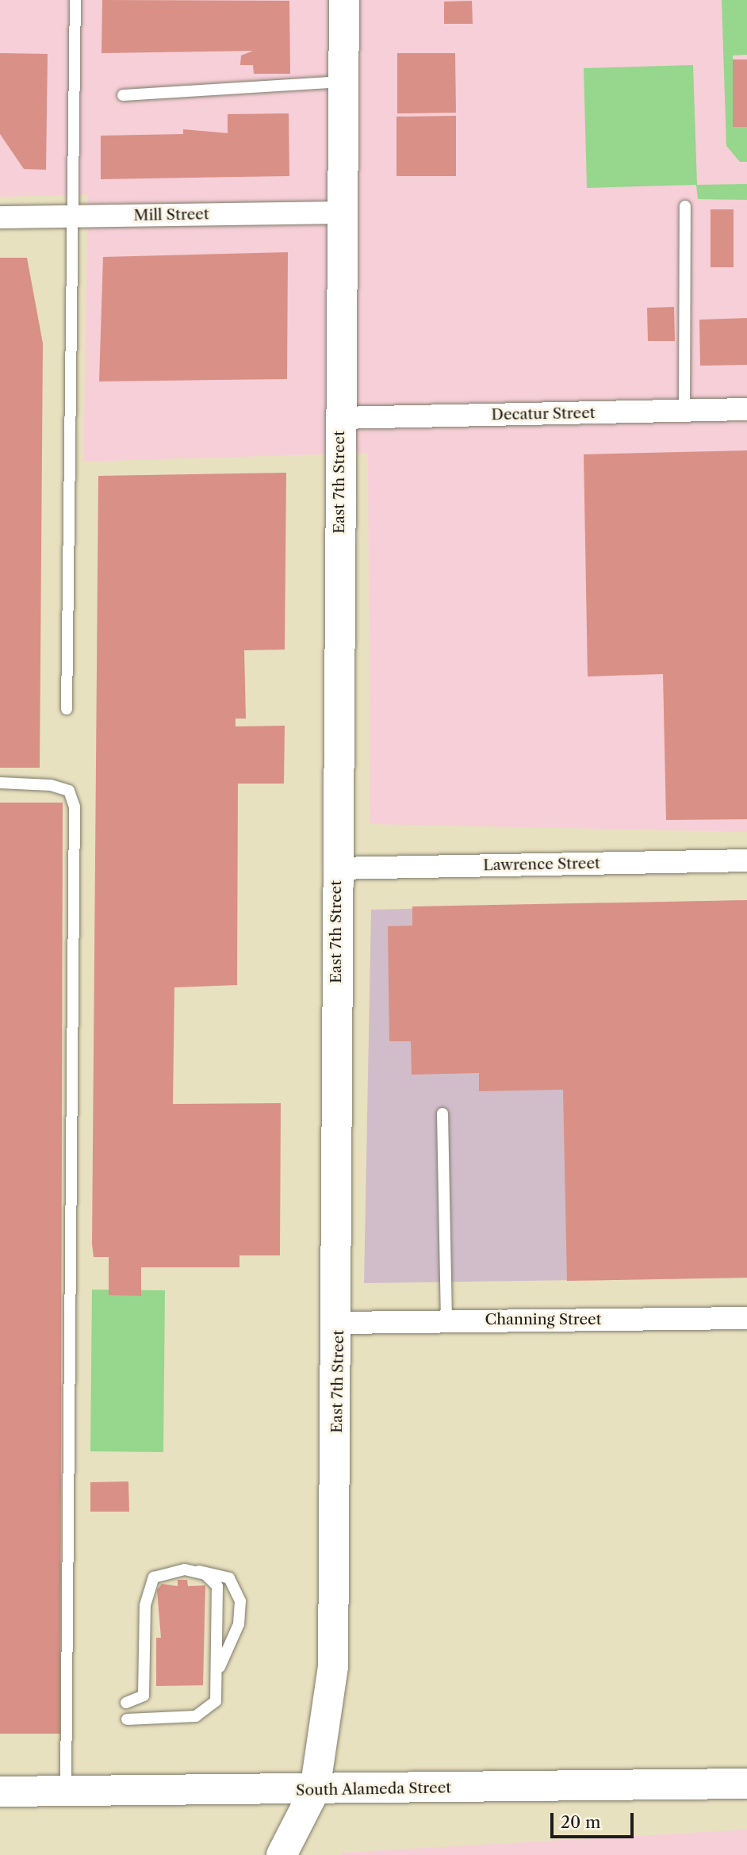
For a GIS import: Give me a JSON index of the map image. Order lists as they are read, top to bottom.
{
  "streets": {
    "main road": ["East 7th Street", "South Alameda Street"],
    "street": [
      "Mill Street",
      "Decatur Street",
      "Lawrence Street",
      "Channing Street"
    ]
  },
  "crossings": [
    ["Mill Street", "East 7th Street"],
    ["Decatur Street", "East 7th Street"],
    ["East 7th Street", "Lawrence Street"],
    ["East 7th Street", "Channing Street"],
    ["East 7th Street", "South Alameda Street"]
  ],
  "scale_bar": "20 m"
}
